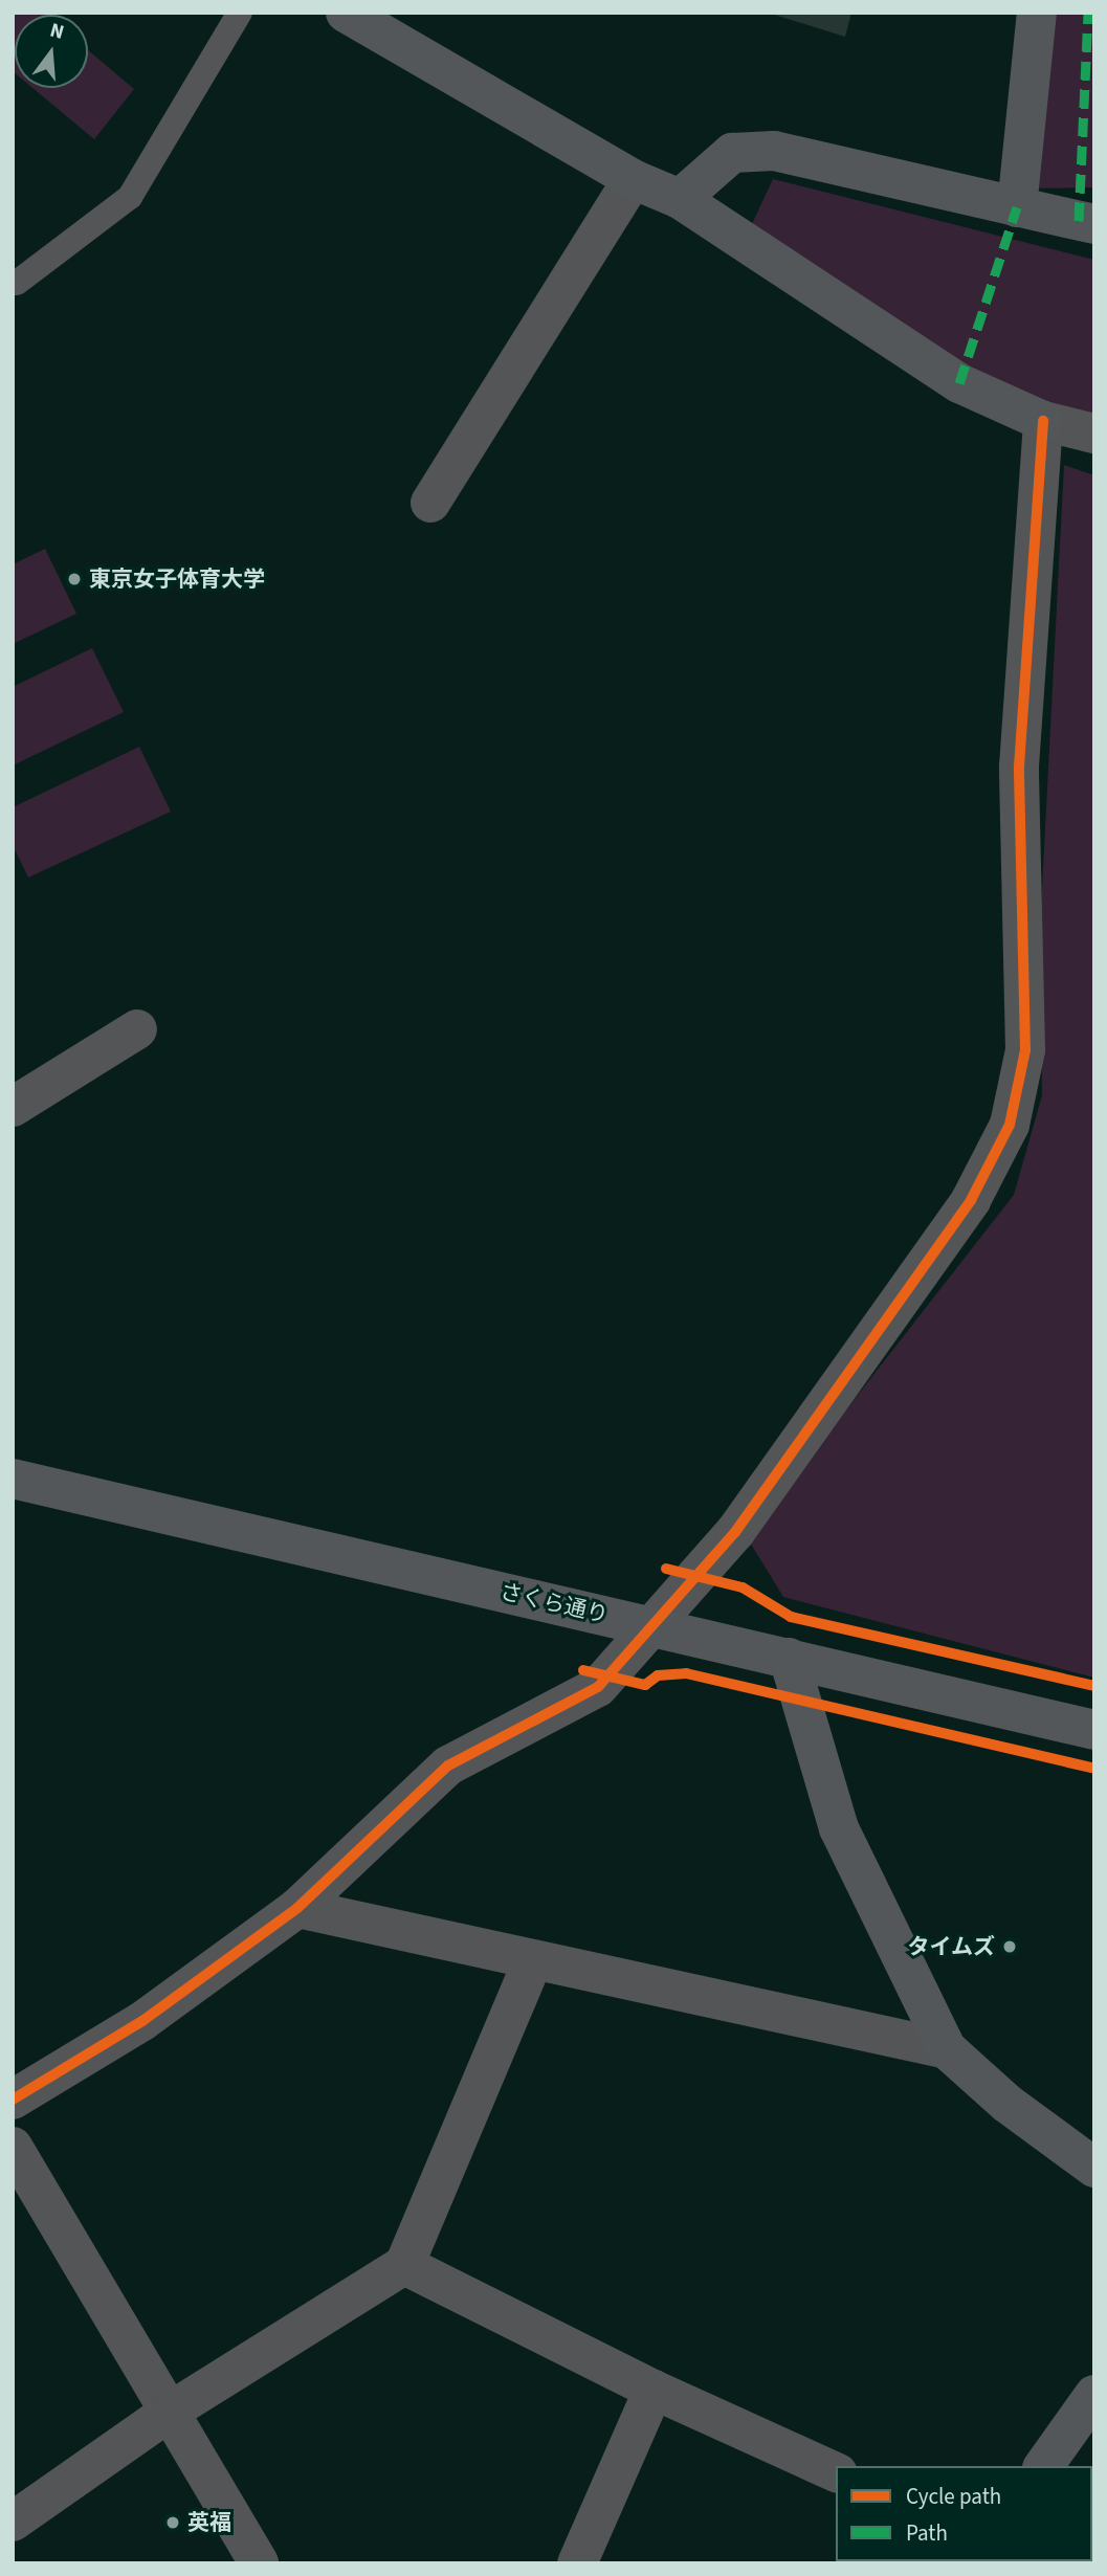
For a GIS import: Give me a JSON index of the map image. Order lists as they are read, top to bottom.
{
  "streets": {
    "street": ["さくら通り"]
  },
  "places": ["東京女子体育大学", "タイムズ", "英福"],
  "legend": ["Cycle path", "Path"],
  "north": "top"
}
